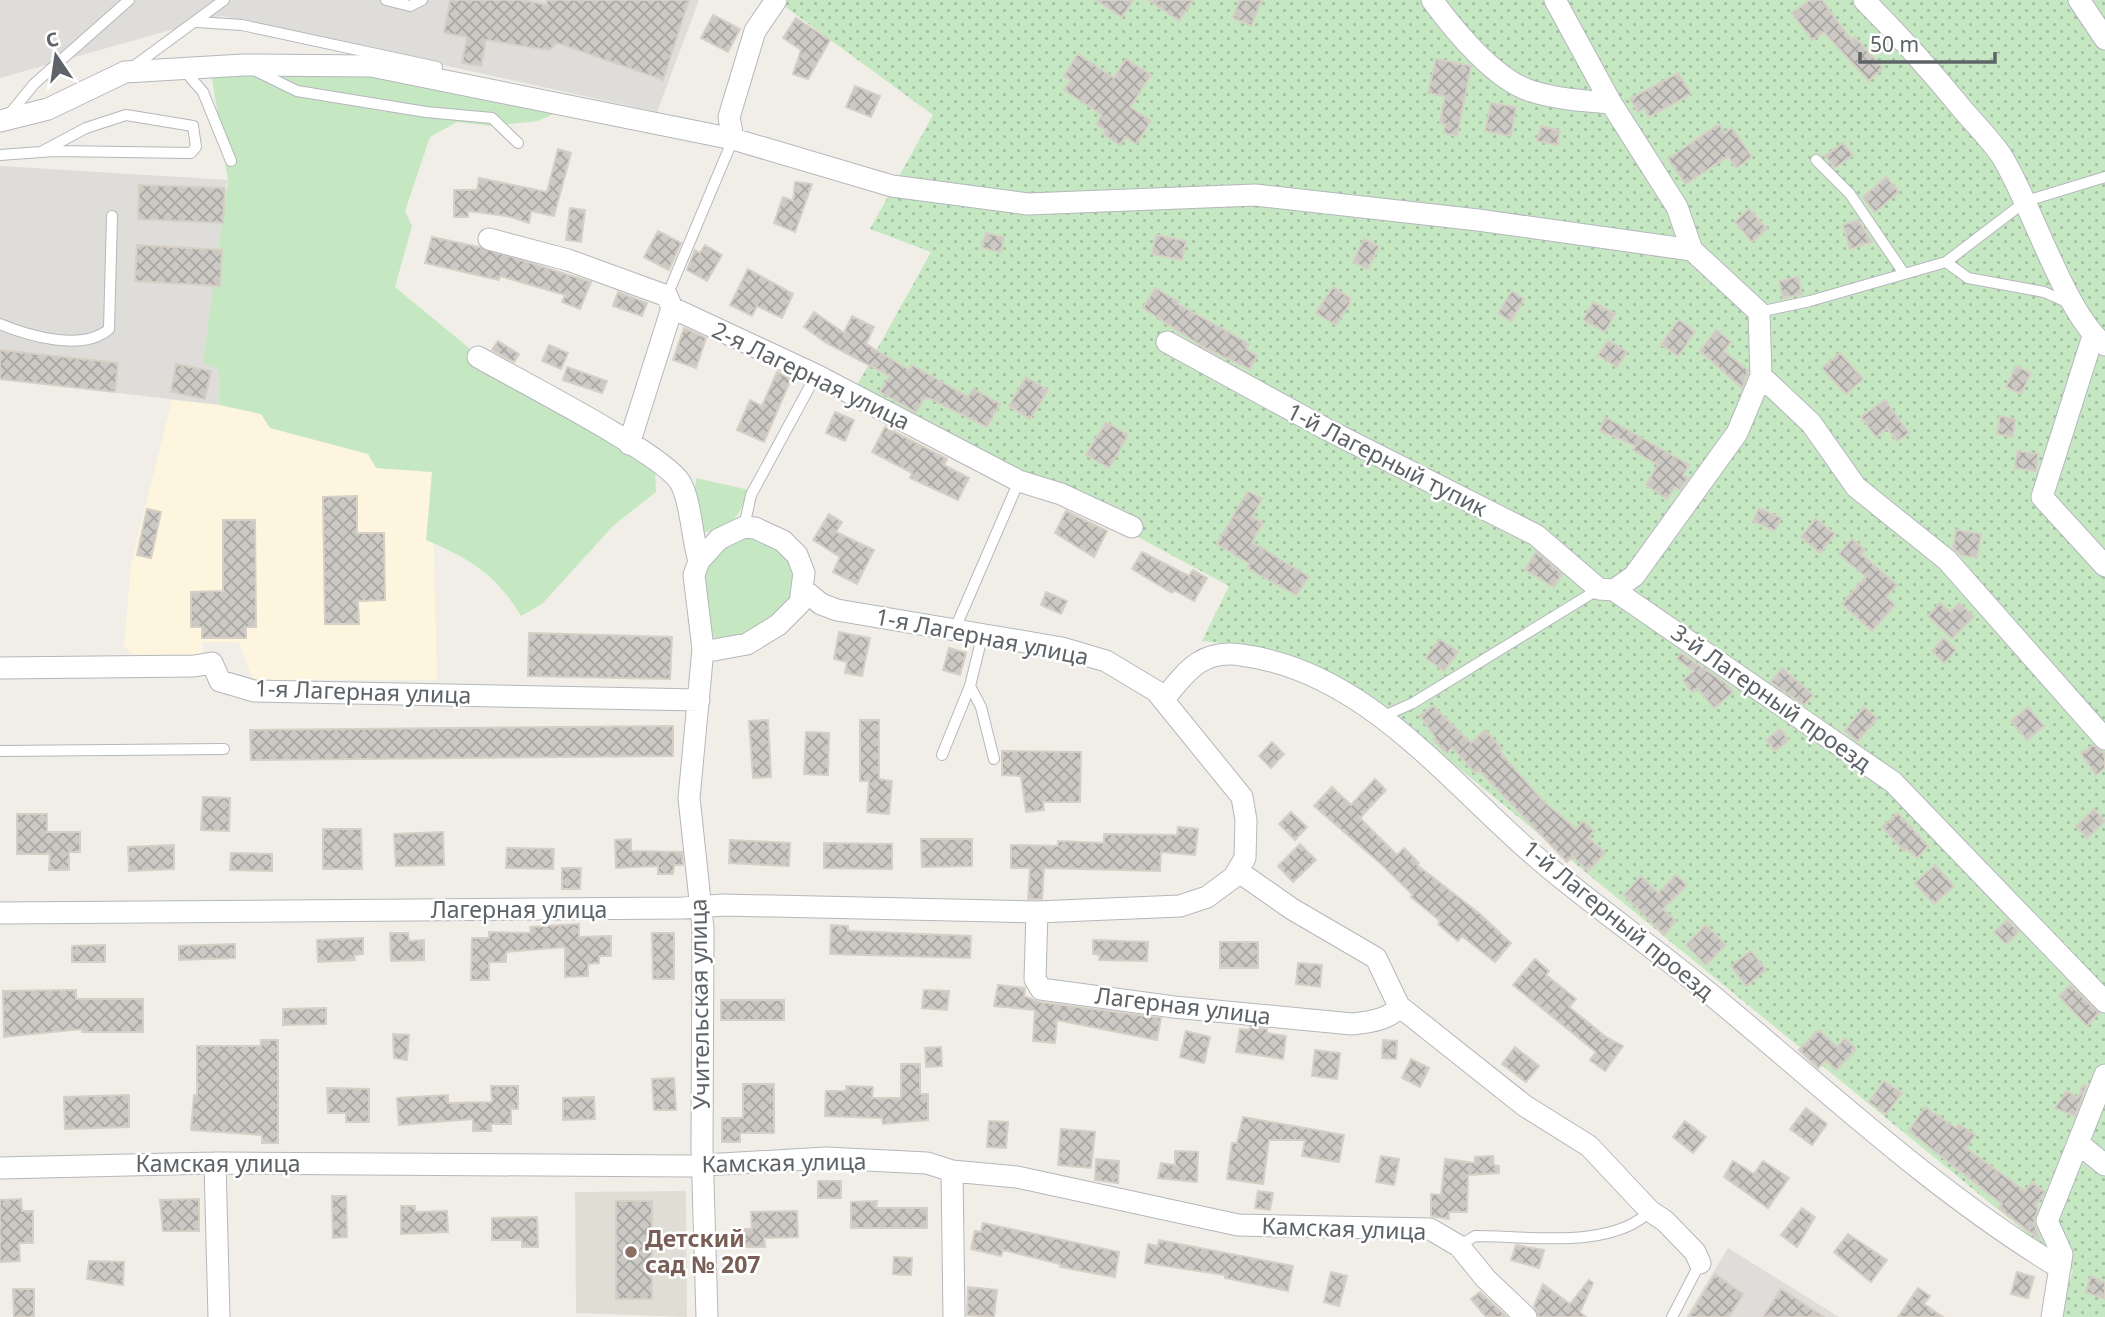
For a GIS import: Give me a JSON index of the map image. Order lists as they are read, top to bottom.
{
  "streets": {
    "street": [
      "2-я Лагерная улица",
      "1-й Лагерный тупик",
      "1-я Лагерная улица",
      "3-й Лагерный проезд",
      "Лагерная улица",
      "1-й Лагерный проезд",
      "Учительская улица",
      "Камская улица"
    ]
  },
  "crossings": [
    ["1-й Лагерный тупик", "3-й Лагерный проезд"],
    ["1-я Лагерная улица", "Лагерная улица"],
    ["1-я Лагерная улица", "1-й Лагерный проезд"],
    ["1-я Лагерная улица", "Учительская улица"],
    ["Лагерная улица", "Учительская улица"],
    ["Учительская улица", "Камская улица"]
  ],
  "places": ["Детский сад № 207"],
  "scale_bar": "50 m",
  "north": "top"
}
